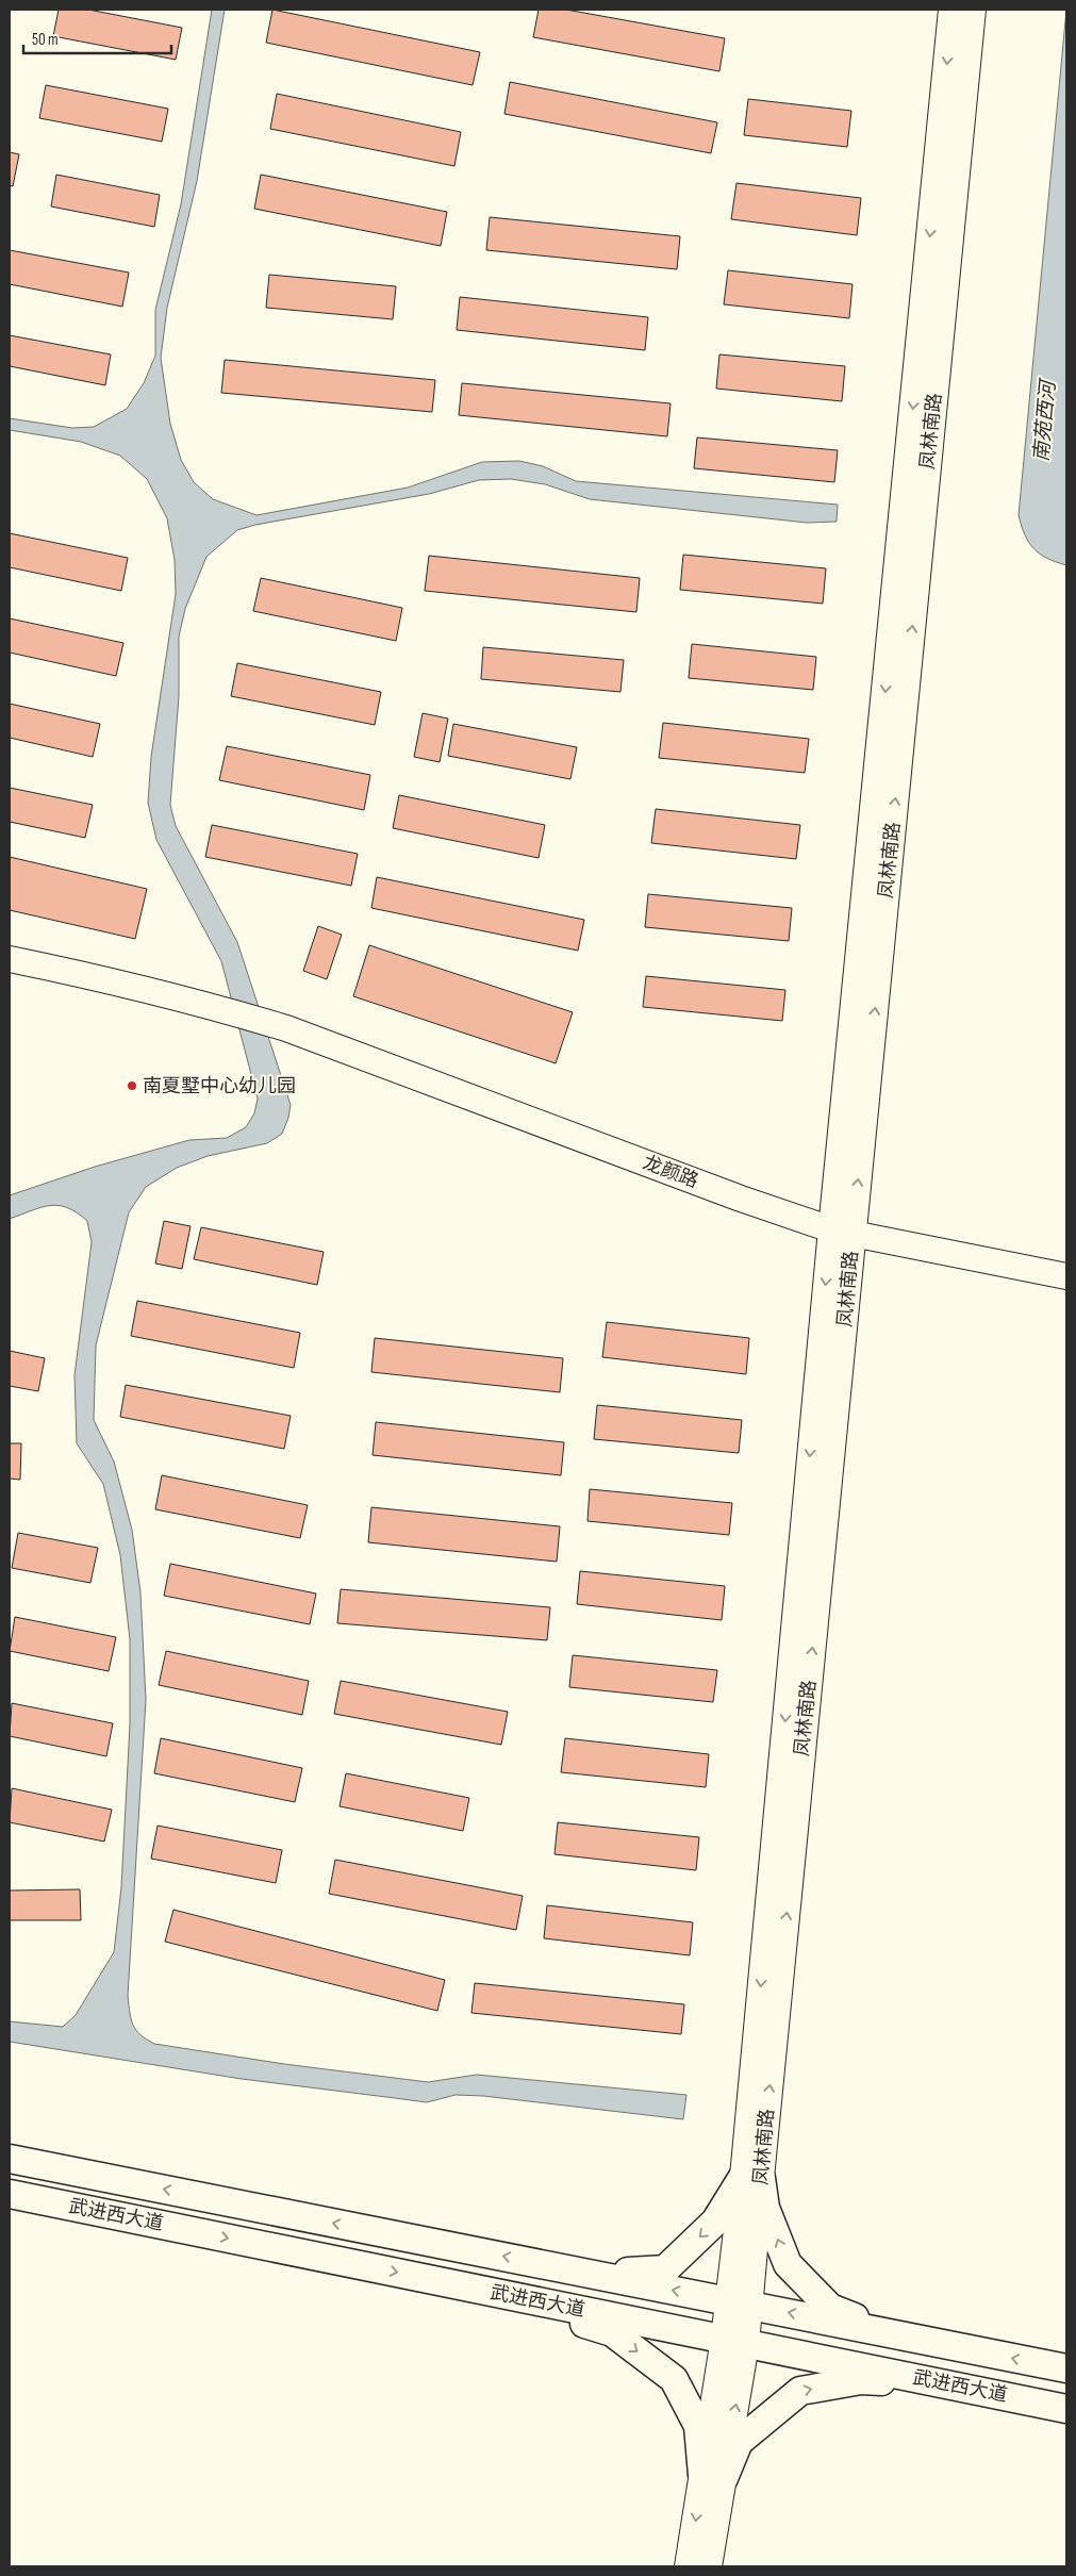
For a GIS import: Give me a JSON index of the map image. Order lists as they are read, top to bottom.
{
  "streets": {
    "main road": ["凤林南路", "龙颜路", "武进西大道"]
  },
  "crossings": [
    ["凤林南路", "龙颜路"],
    ["凤林南路", "武进西大道"]
  ],
  "water": ["南苑西河"],
  "places": ["南夏墅中心幼儿园"],
  "scale_bar": "50 m"
}
